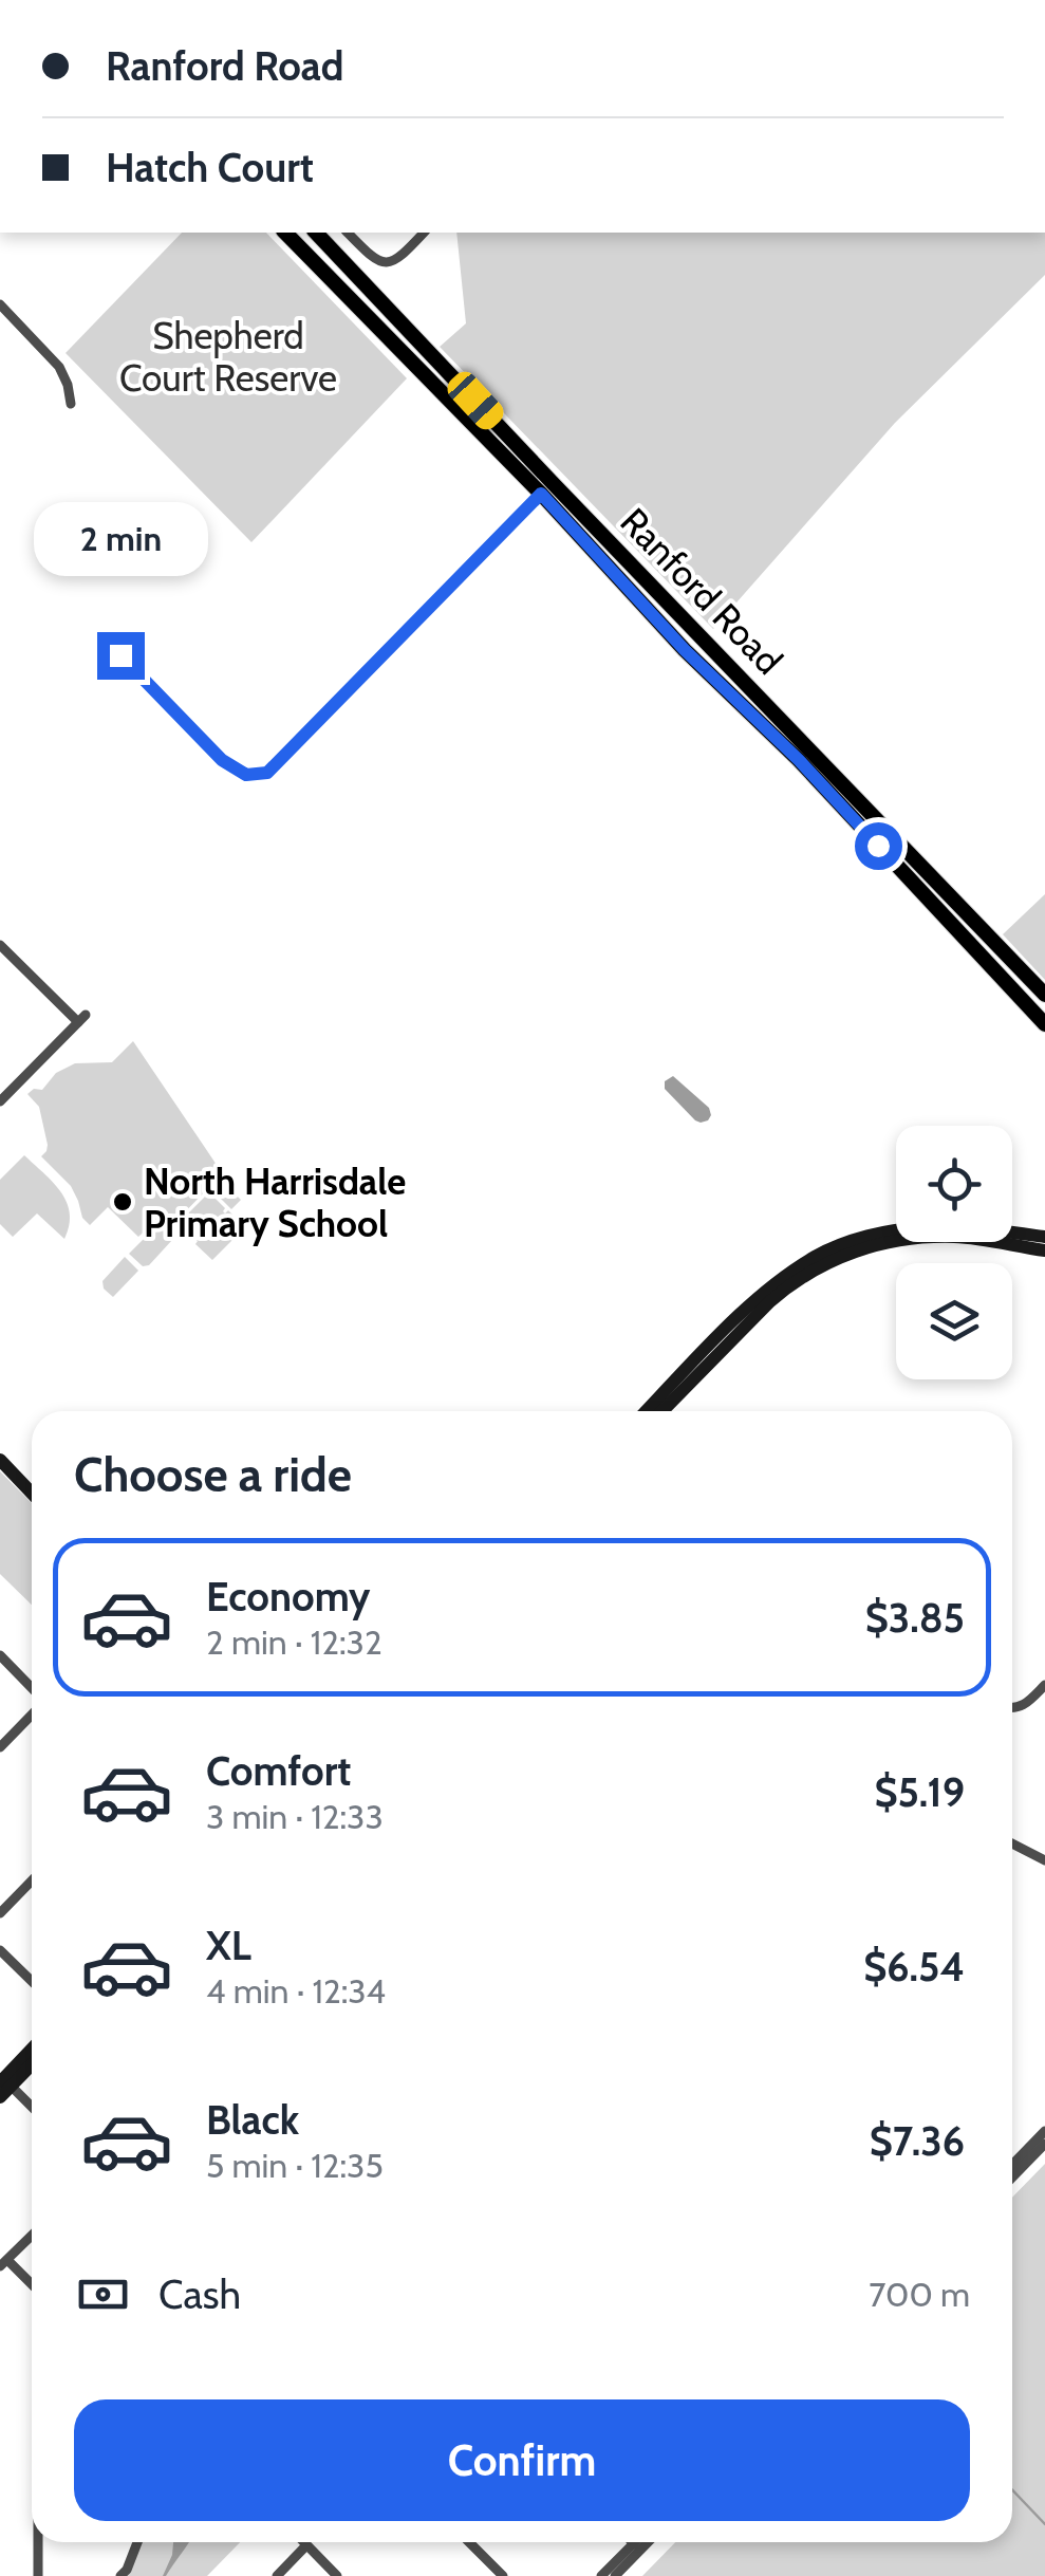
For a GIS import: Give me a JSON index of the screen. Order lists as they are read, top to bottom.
{
  "streets": {
    "main road": ["Ranford Road"]
  },
  "parks": ["Shepherd Court Reserve"],
  "places": ["North Harrisdale Primary School"],
  "page": {
    "banner": ["Ranford Road", "Hatch Court"],
    "bubble": "2 min",
    "heading": "Choose a ride",
    "list": [
      {
        "name": "Economy",
        "note": "2 min · 12:32",
        "value": "$3.85"
      },
      {
        "name": "Comfort",
        "note": "3 min · 12:33",
        "value": "$5.19"
      },
      {
        "name": "XL",
        "note": "4 min · 12:34",
        "value": "$6.54"
      },
      {
        "name": "Black",
        "note": "5 min · 12:35",
        "value": "$7.36"
      }
    ],
    "pay": ["Cash", "700 m"],
    "buttons": "Confirm"
  }
}
